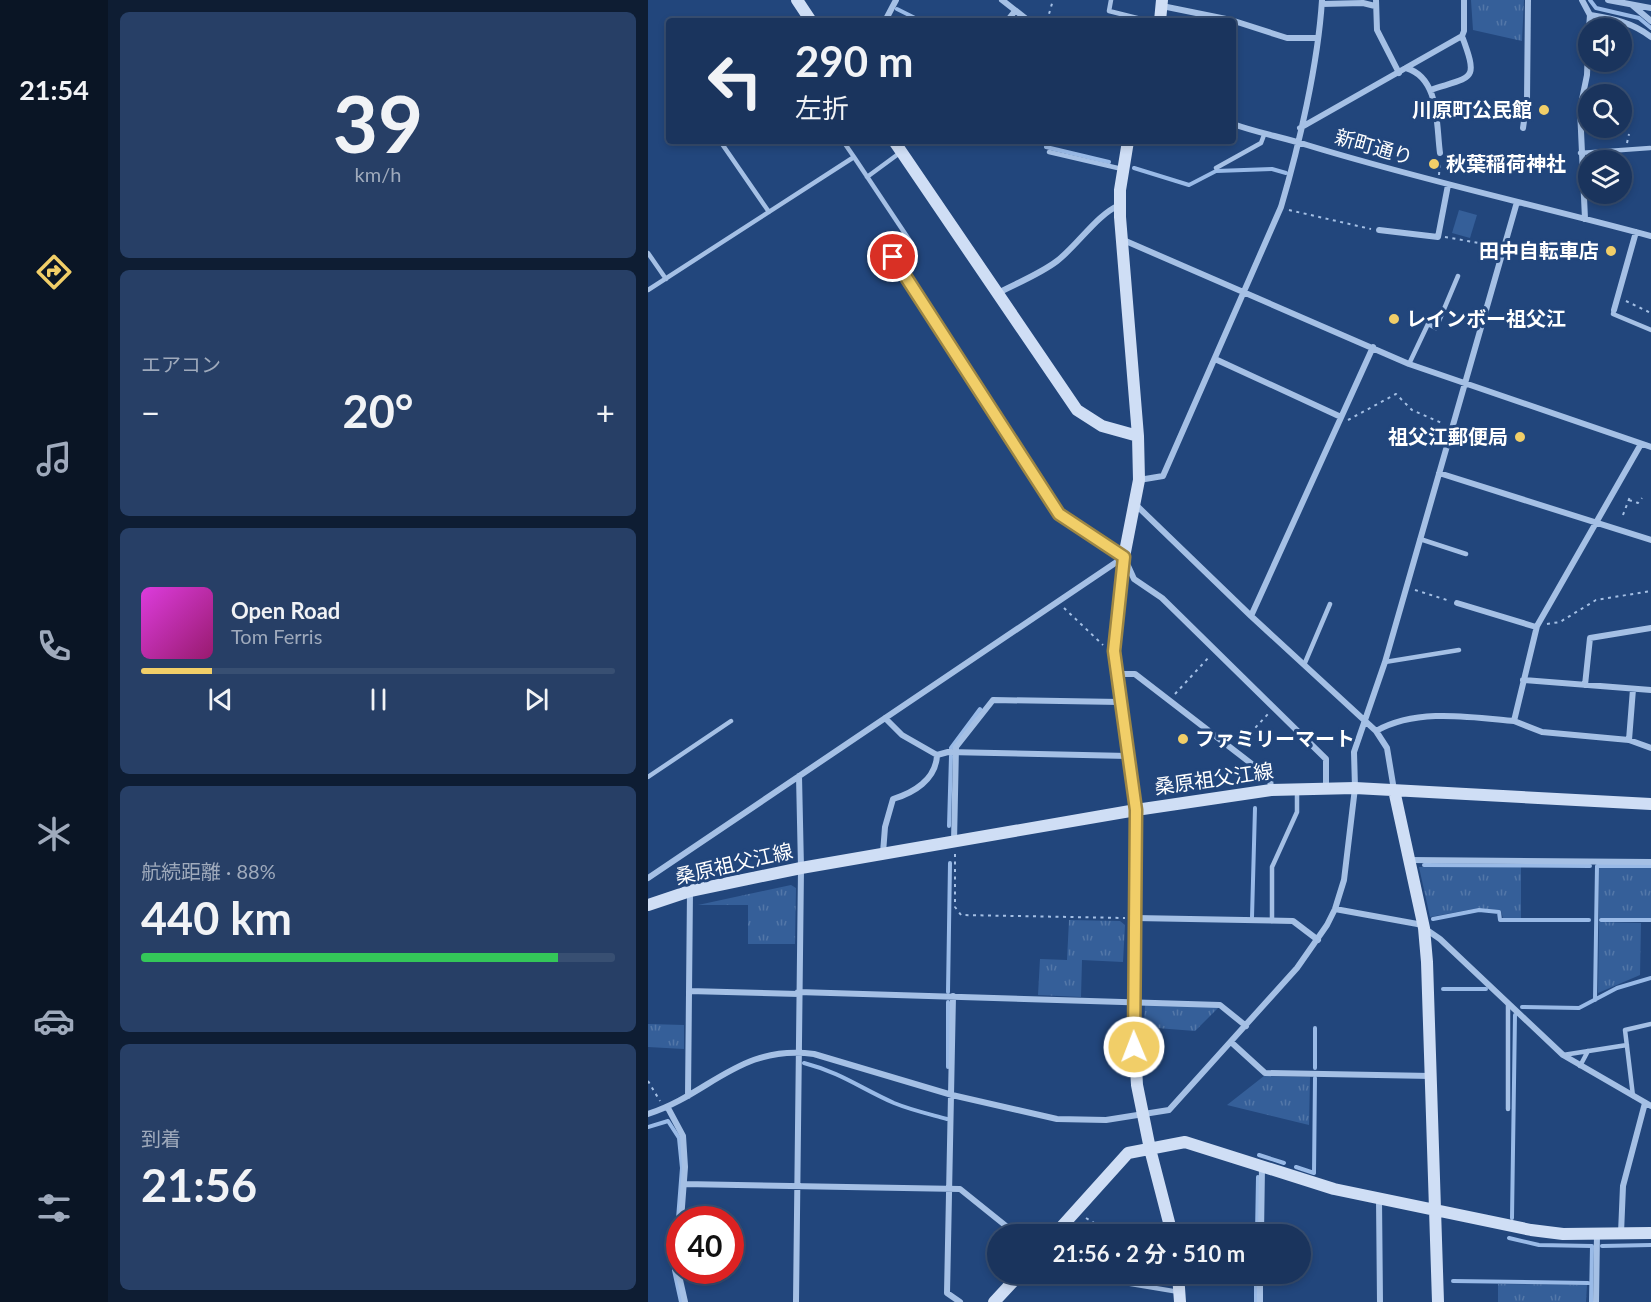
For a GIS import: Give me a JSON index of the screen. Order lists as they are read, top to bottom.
{
  "streets": {
    "street": ["新町通り", "桑原祖父江線"]
  },
  "places": [
    "川原町公民館",
    "秋葉稲荷神社",
    "田中自転車店",
    "レインボー祖父江",
    "祖父江郵便局",
    "ファミリーマート"
  ],
  "page": {
    "tabs": "21:54",
    "tile": [
      ["39", "km/h"],
      "エアコン",
      ["航続距離 · 88%", "440 km"],
      ["到着", "21:56"]
    ],
    "turn": ["290 m", "左折"],
    "heat": ["−", "20°", "+"],
    "song": ["Open Road", "Tom Ferris"],
    "limit": "40",
    "trip": "21:56 · 2 分 · 510 m"
  }
}
